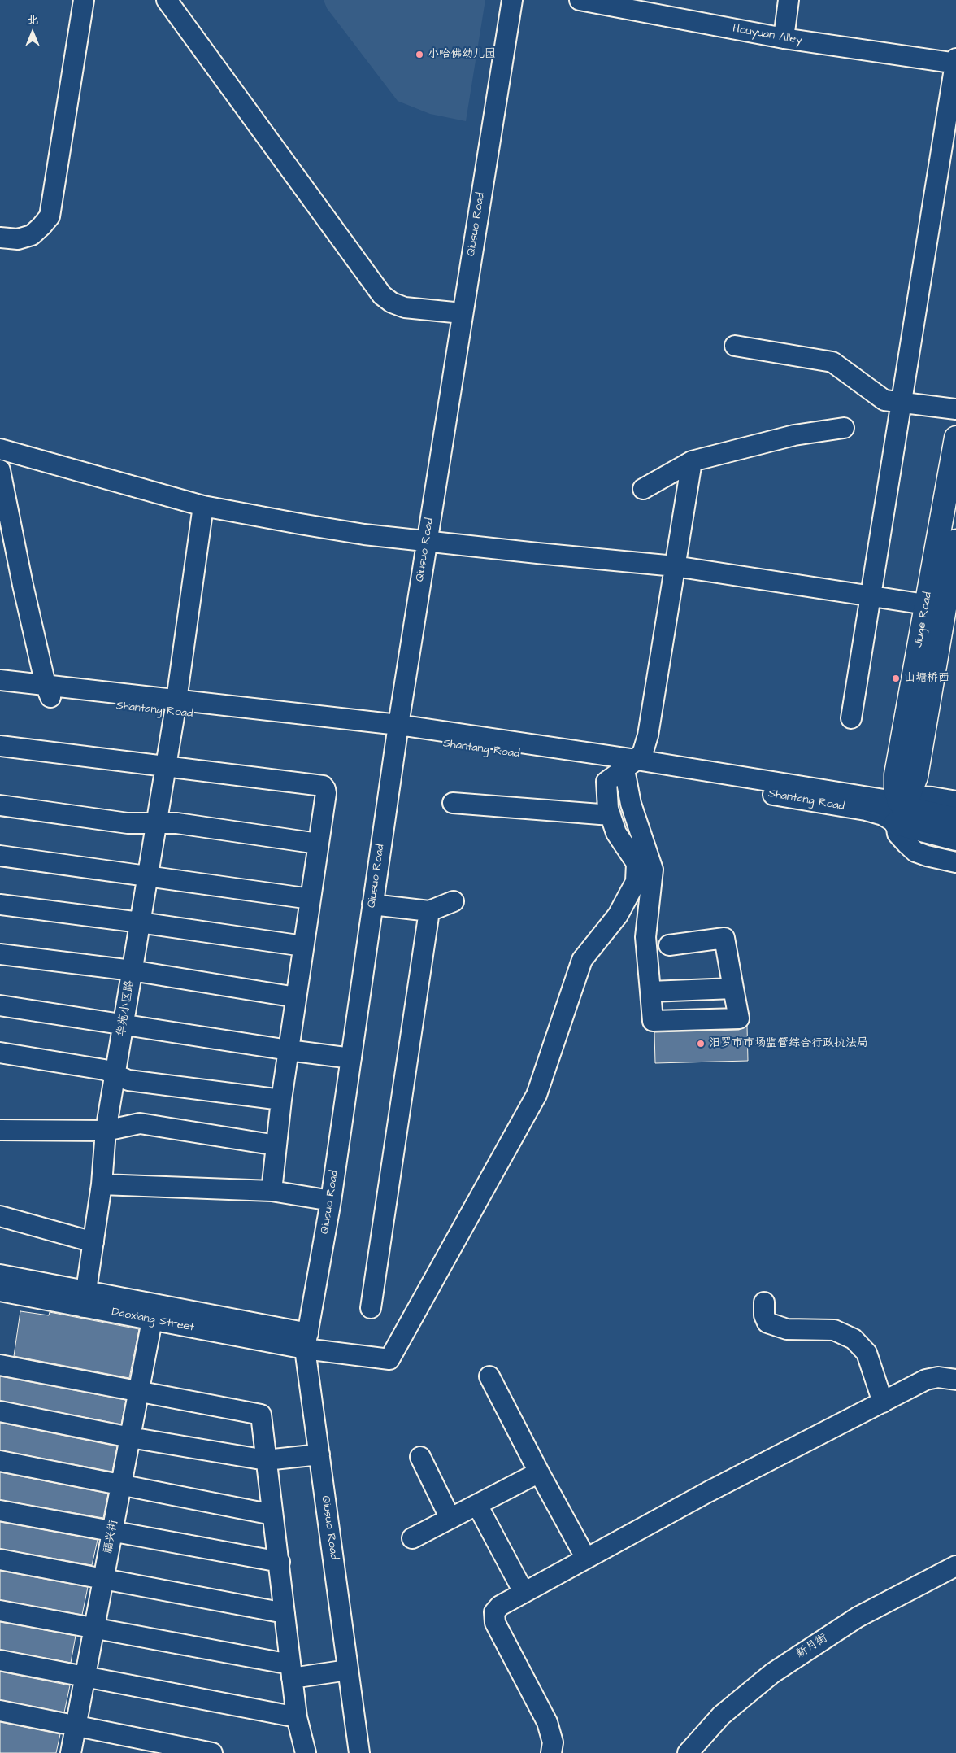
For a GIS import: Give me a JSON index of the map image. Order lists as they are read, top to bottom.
{
  "streets": {
    "main road": ["Jiuge Road", "Shantang Road"],
    "street": [
      "Houyuan Alley",
      "Qiusuo Road",
      "华苑小区路",
      "Daoxiang Street",
      "福兴街",
      "新月街"
    ]
  },
  "crossings": [
    ["Qiusuo Road", "Shantang Road"],
    ["Qiusuo Road", "Daoxiang Street"],
    ["Jiuge Road", "Shantang Road"],
    ["Shantang Road", "华苑小区路"],
    ["华苑小区路", "Daoxiang Street"],
    ["Daoxiang Street", "福兴街"]
  ],
  "places": ["小哈佛幼儿园", "山塘桥西", "汨罗市市场监管综合行政执法局"],
  "north": "top"
}
